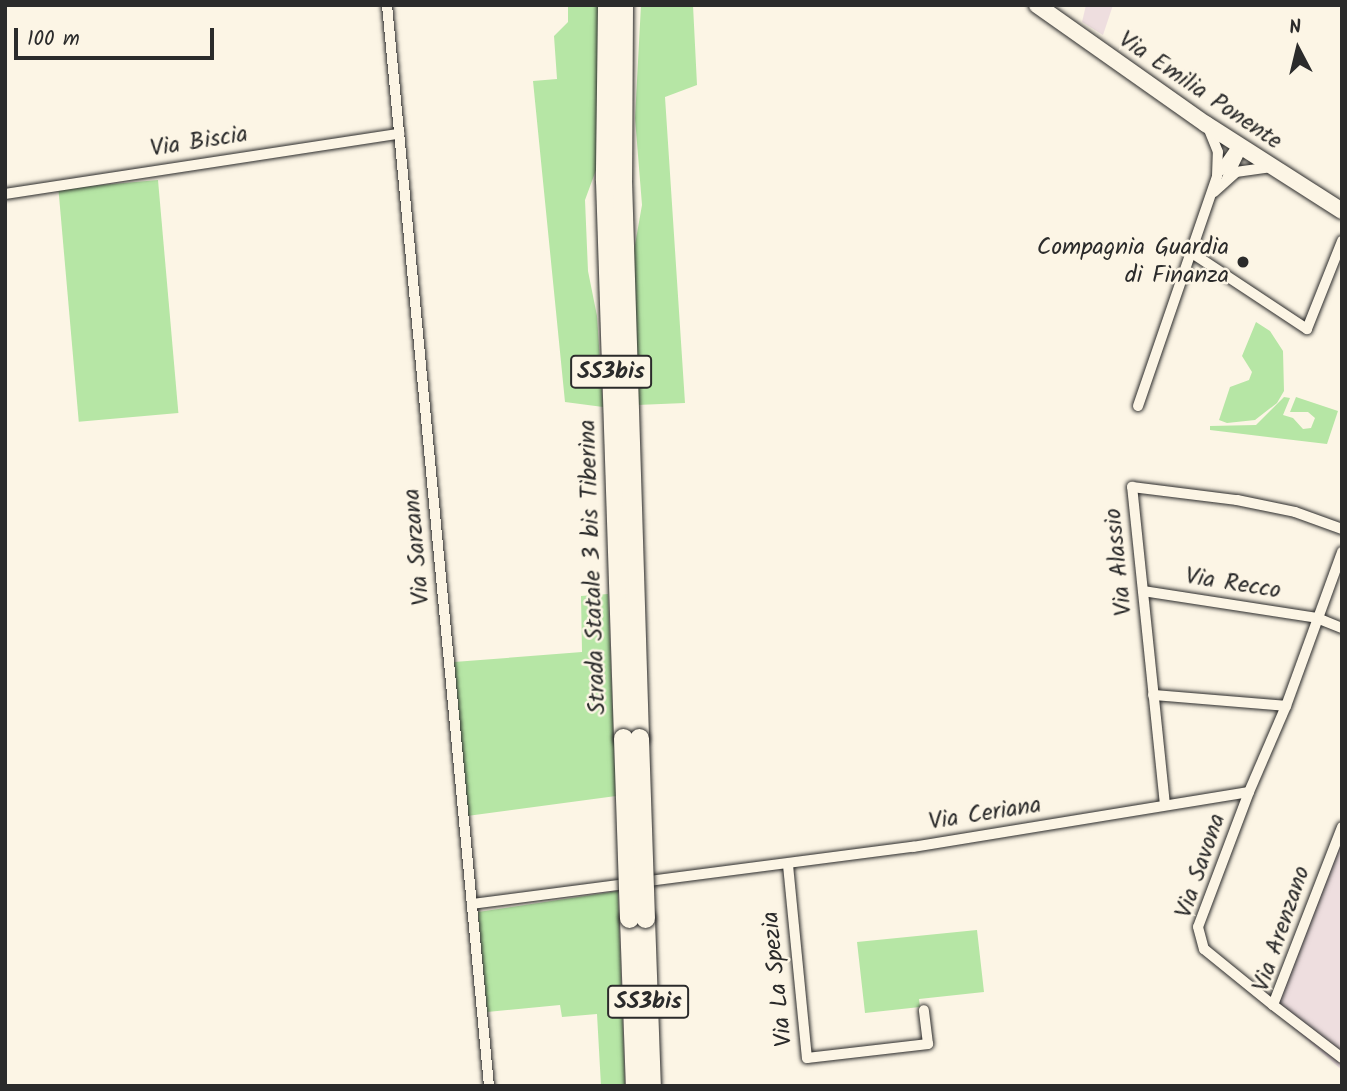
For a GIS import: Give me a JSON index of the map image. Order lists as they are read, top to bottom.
{
  "streets": {
    "highway": ["SS3bis", "Strada Statale 3 bis Tiberina"],
    "main road": ["Via Emilia Ponente"],
    "street": [
      "Via Biscia",
      "Via Sarzana",
      "Via Alassio",
      "Via Recco",
      "Via Ceriana",
      "Via Savona",
      "Via Arenzano",
      "Via La Spezia"
    ]
  },
  "crossings": [
    ["Via Biscia", "Via Sarzana"],
    ["Via Sarzana", "Via Ceriana"],
    ["Via Alassio", "Via Recco"],
    ["Via Alassio", "Via Ceriana"],
    ["Via Ceriana", "Via Savona"],
    ["Via Ceriana", "Via La Spezia"],
    ["Via Savona", "Via Arenzano"]
  ],
  "places": ["Compagnia Guardia di Finanza"],
  "scale_bar": "100 m",
  "north": "top"
}
